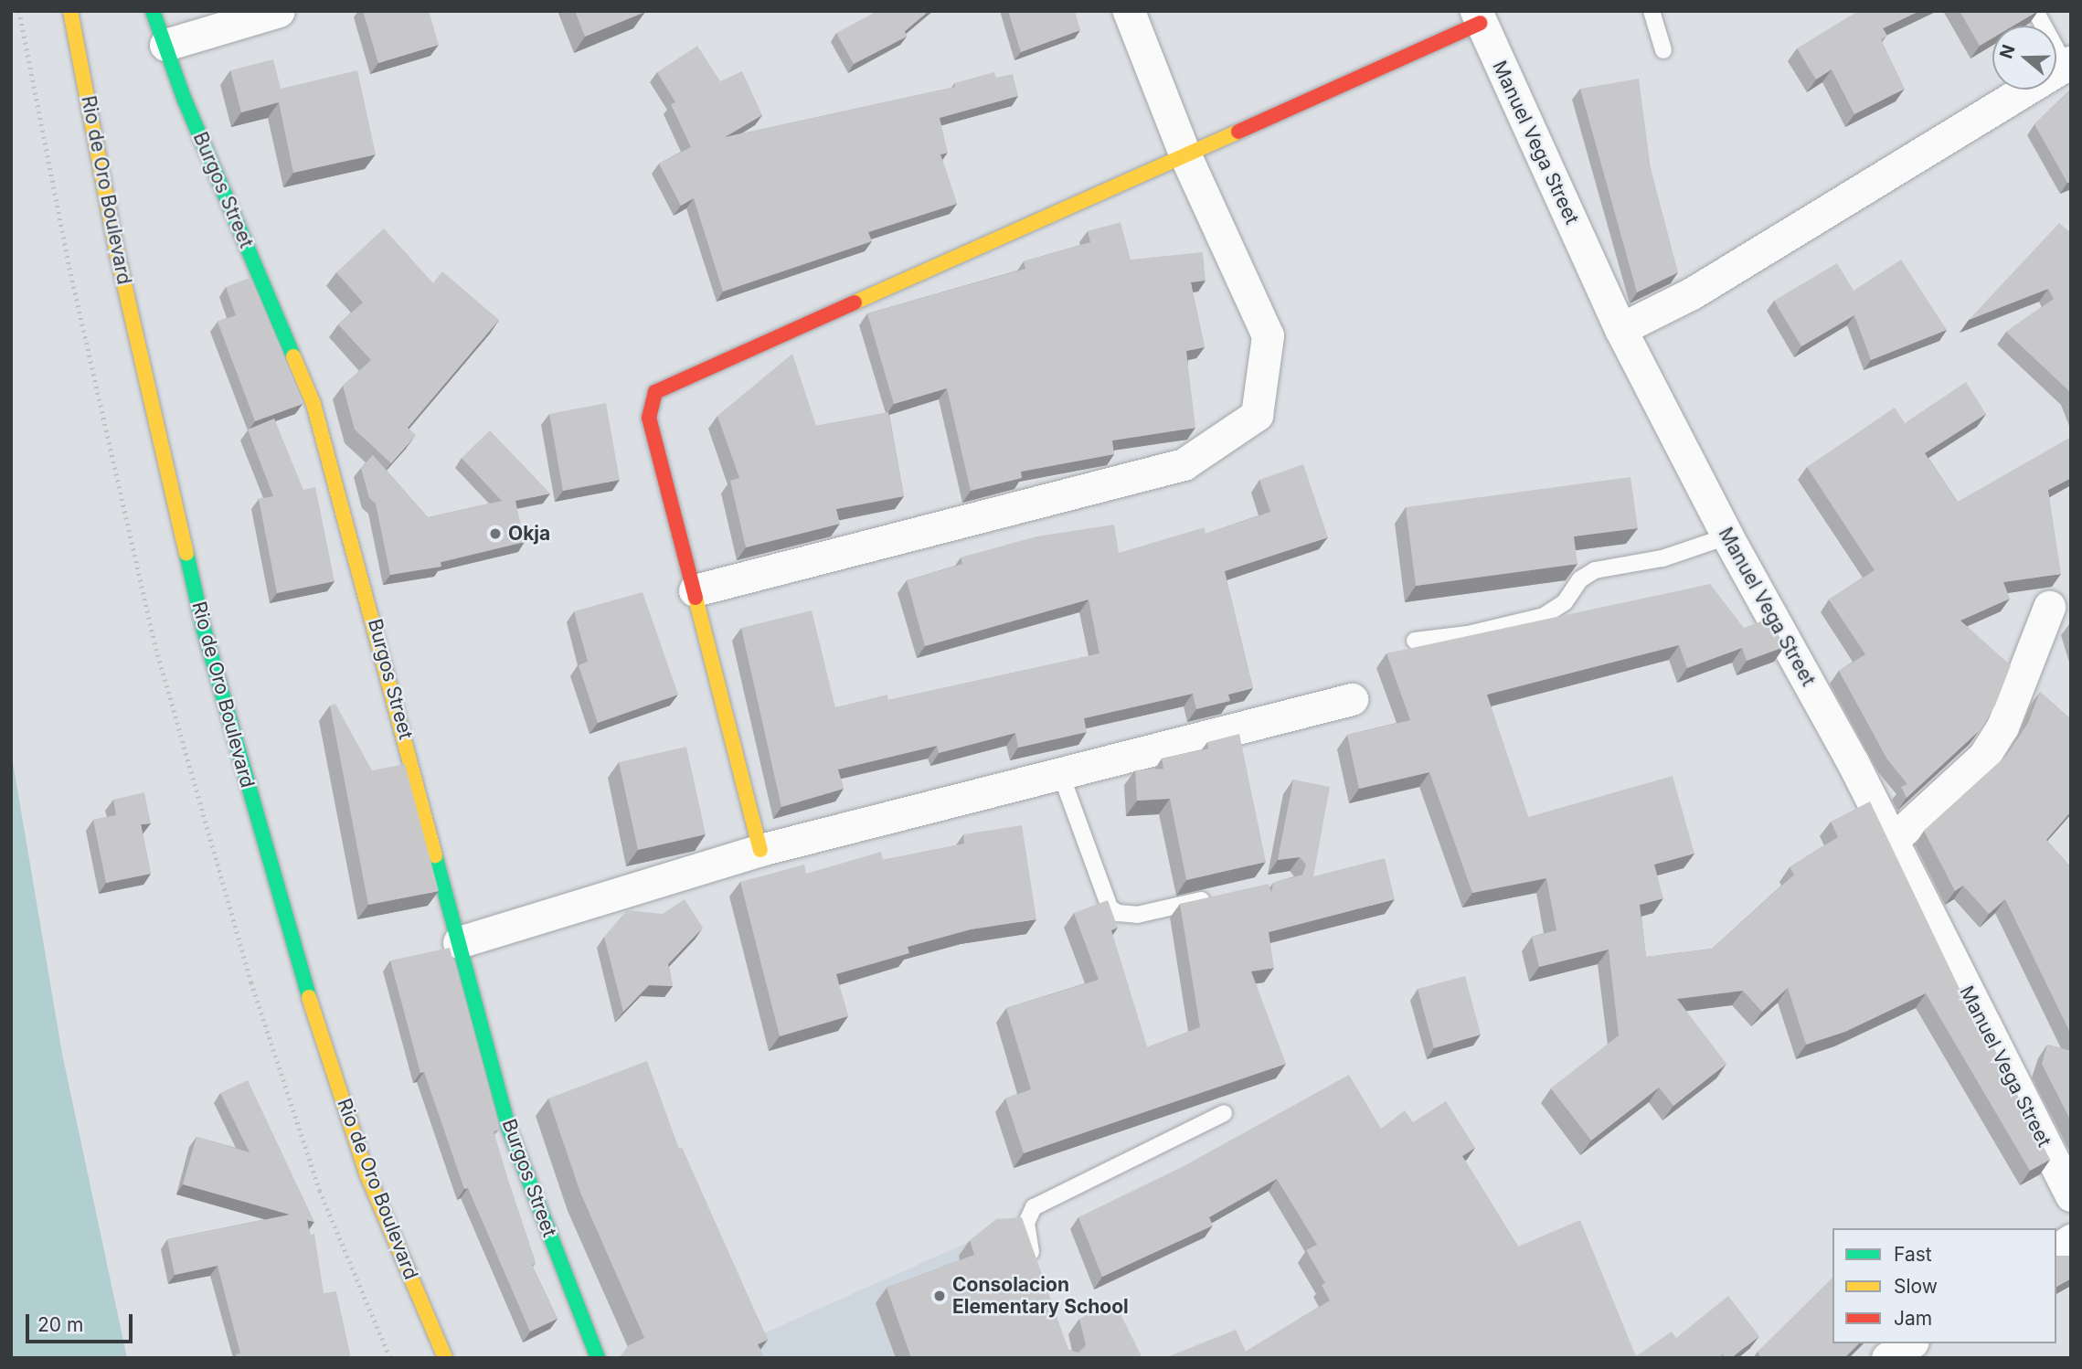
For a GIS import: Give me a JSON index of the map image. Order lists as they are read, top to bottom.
{
  "streets": {
    "street": ["Manuel Vega Street", "Rio de Oro Boulevard", "Burgos Street"]
  },
  "places": ["Okja", "Consolacion Elementary School"],
  "legend": ["Fast", "Slow", "Jam"],
  "scale_bar": "20 m",
  "north": "left"
}
